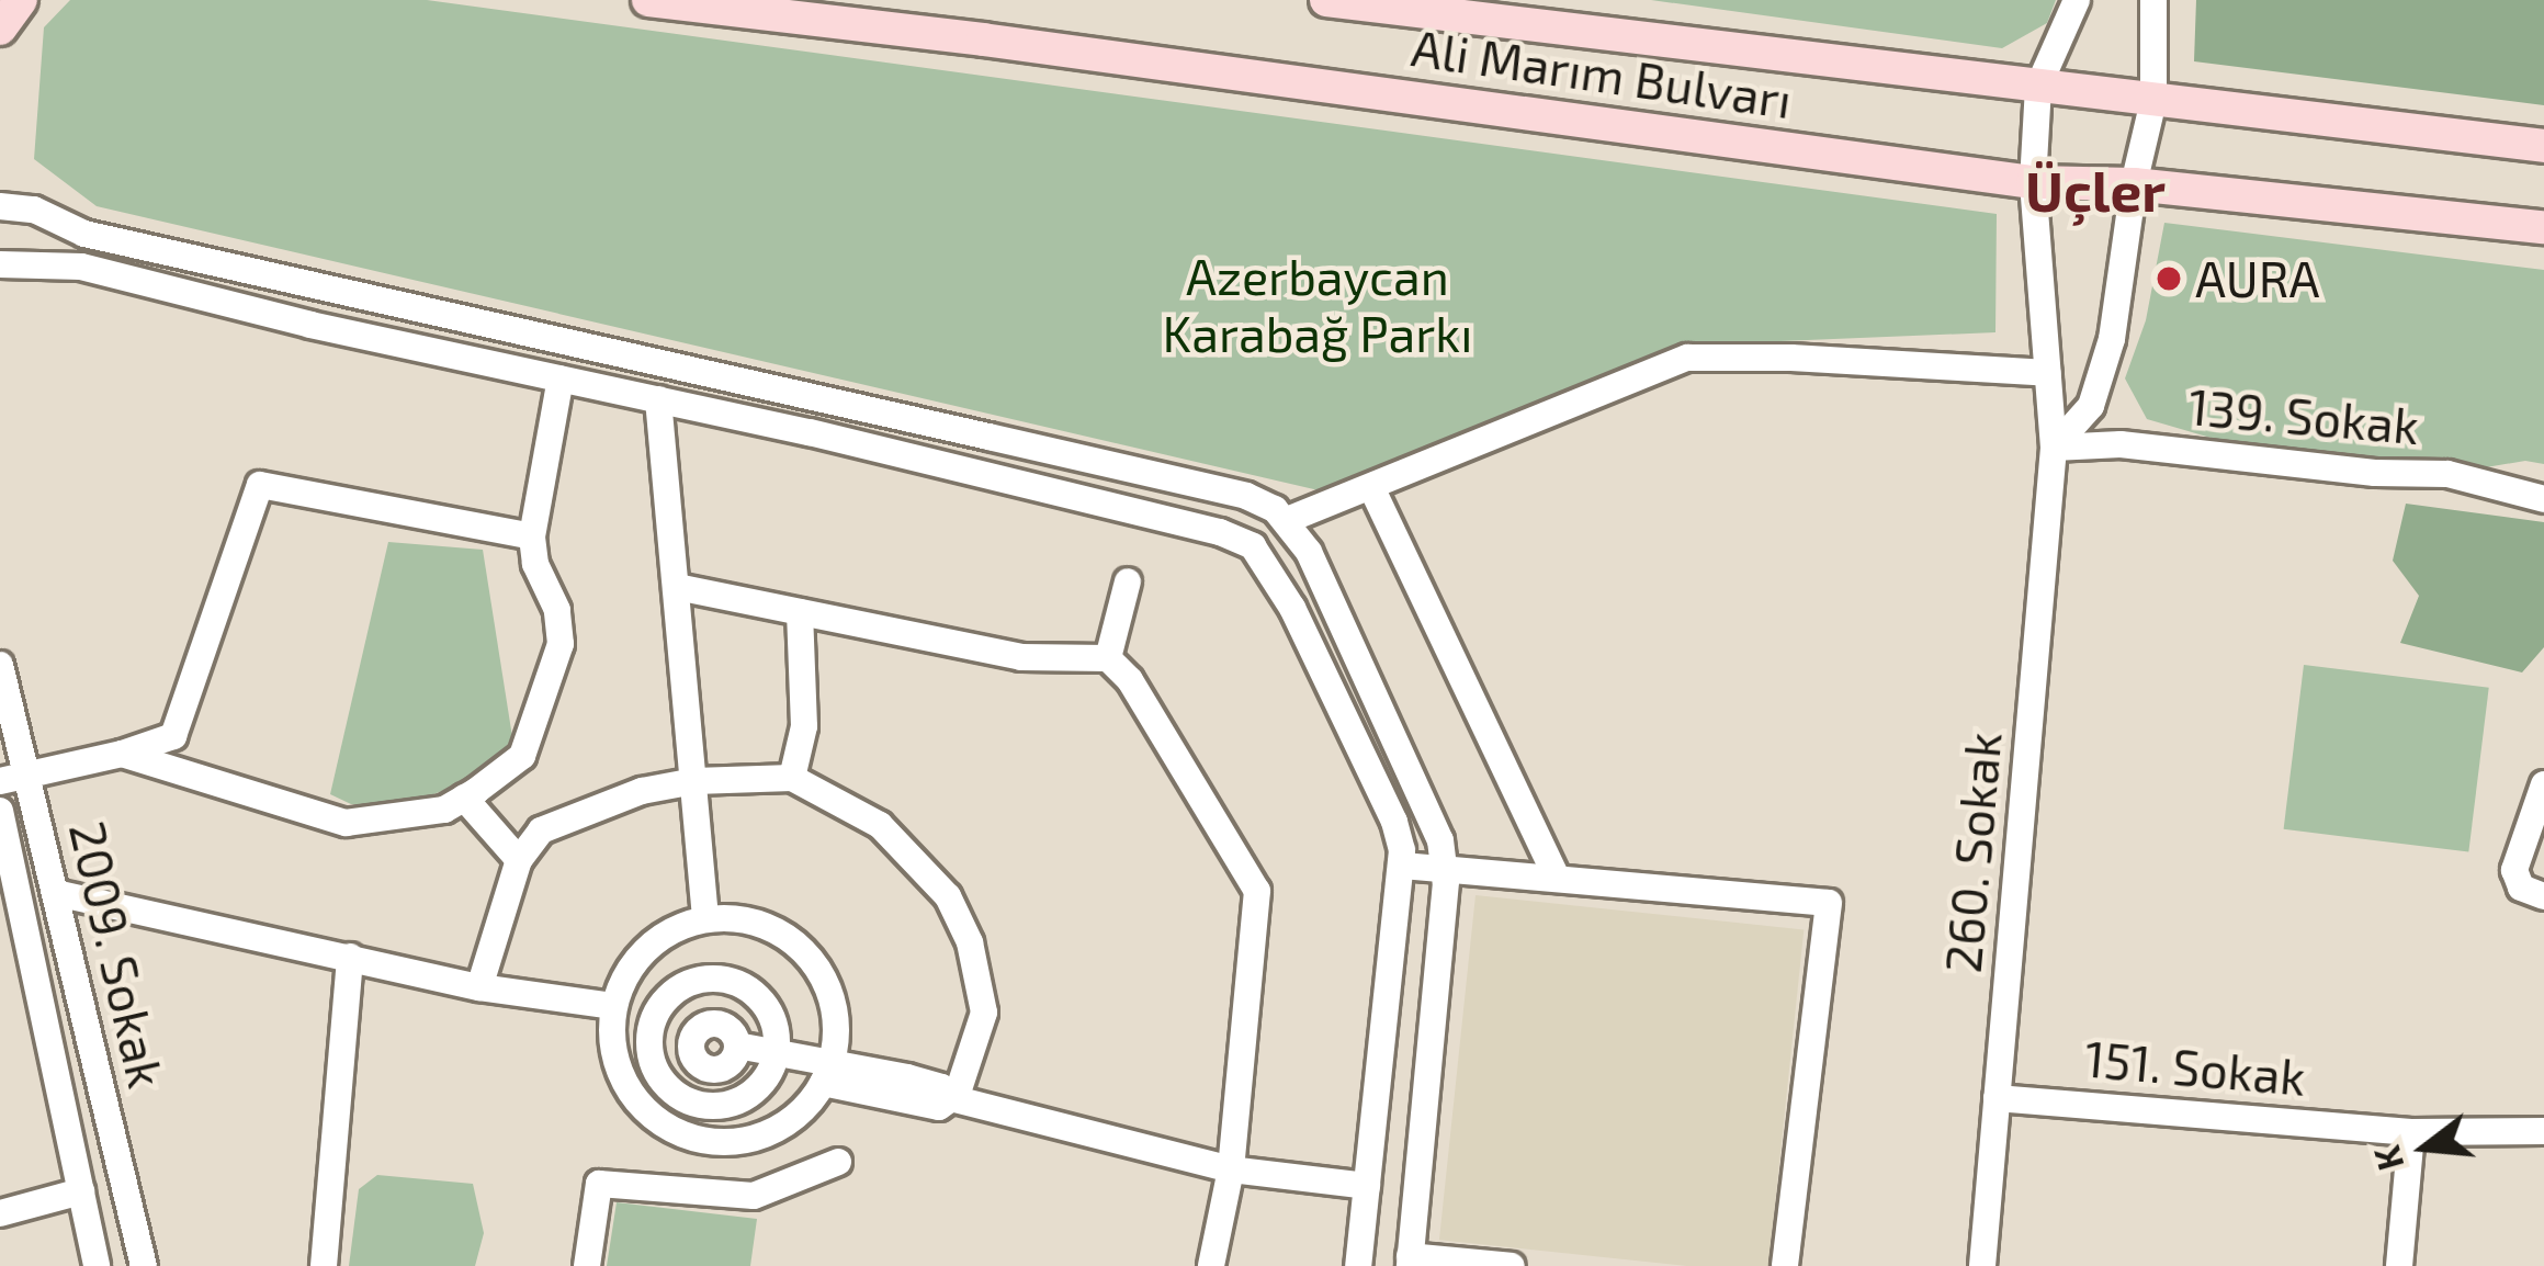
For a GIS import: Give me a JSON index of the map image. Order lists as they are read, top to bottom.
{
  "streets": {
    "main road": ["Ali Marım Bulvarı"],
    "street": [
      "139. Sokak",
      "260. Sokak",
      "2009. Sokak",
      "151. Sokak"
    ]
  },
  "crossings": [
    ["Ali Marım Bulvarı", "260. Sokak"],
    ["139. Sokak", "260. Sokak"],
    ["260. Sokak", "151. Sokak"]
  ],
  "districts": ["Üçler"],
  "parks": ["Azerbaycan Karabağ Parkı"],
  "places": ["AURA"],
  "north": "left"
}
